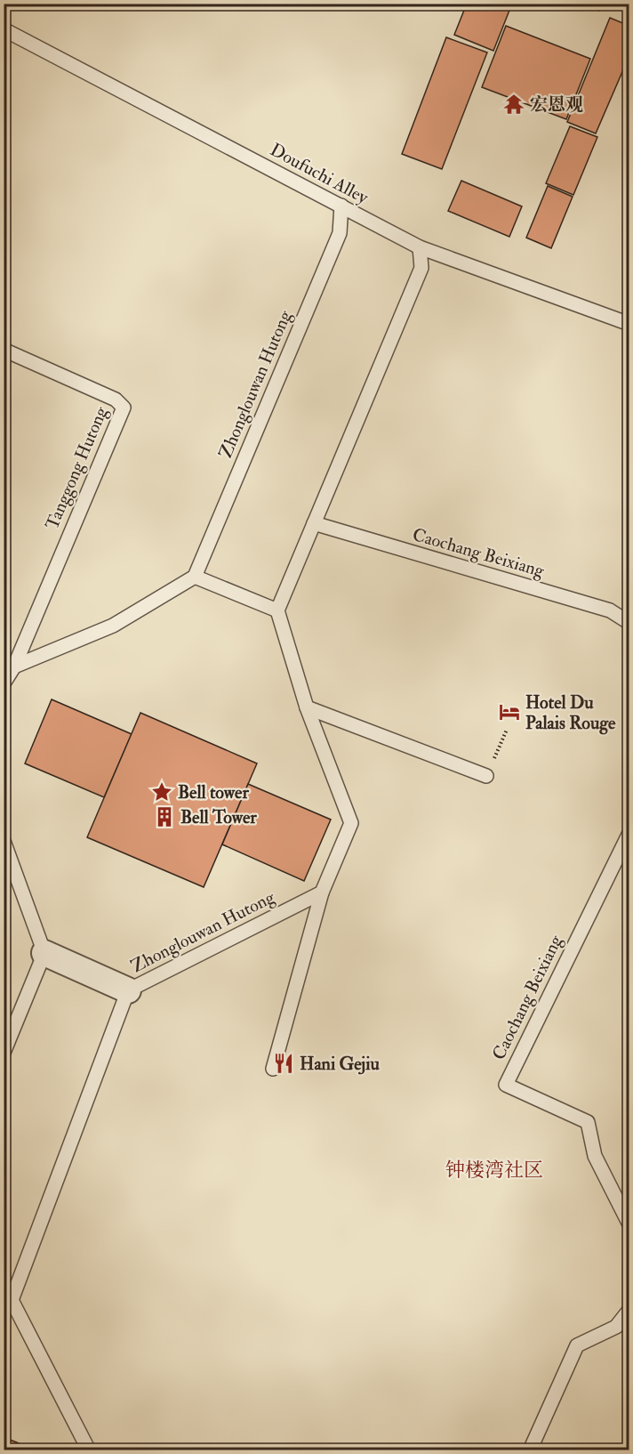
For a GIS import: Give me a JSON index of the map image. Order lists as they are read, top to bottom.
{
  "streets": {
    "lane": [
      "Doufuchi Alley",
      "Zhonglouwan Hutong",
      "Tanggong Hutong",
      "Caochang Beixiang"
    ]
  },
  "crossings": [
    ["Doufuchi Alley", "Zhonglouwan Hutong"]
  ],
  "districts": ["钟楼湾社区"],
  "places": {
    "temple": ["宏恩观"],
    "hotel": ["Hotel Du Palais Rouge"],
    "place": ["Bell tower"],
    "building": ["Bell Tower"],
    "restaurant": ["Hani Gejiu"]
  }
}
